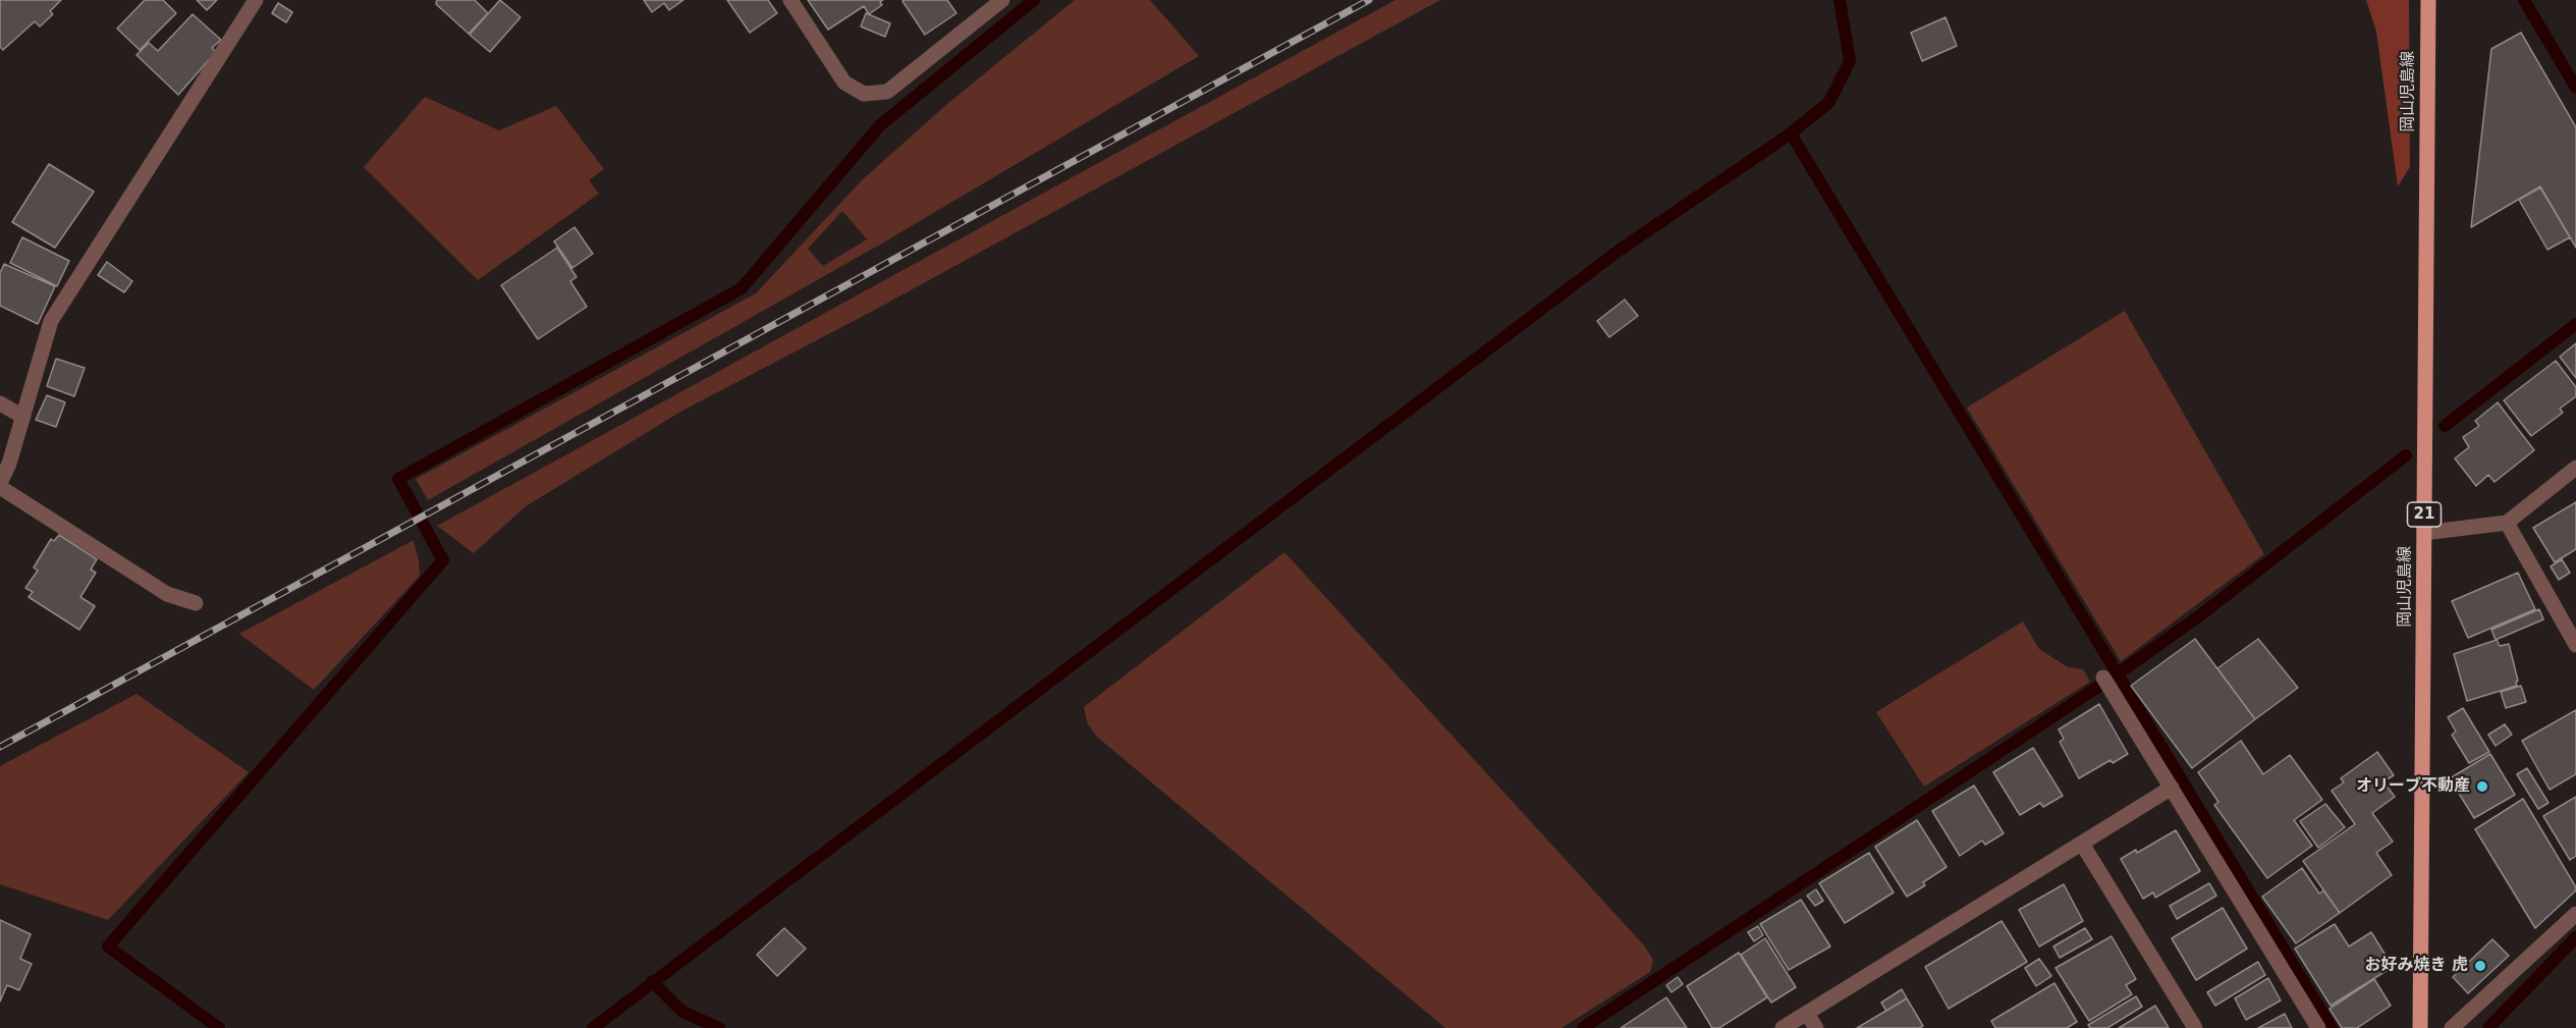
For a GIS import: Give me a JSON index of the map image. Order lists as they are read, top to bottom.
{
  "streets": {
    "main road": ["岡山児島線", "21"]
  },
  "places": ["オリーブ不動産", "お好み焼き 虎"]
}
